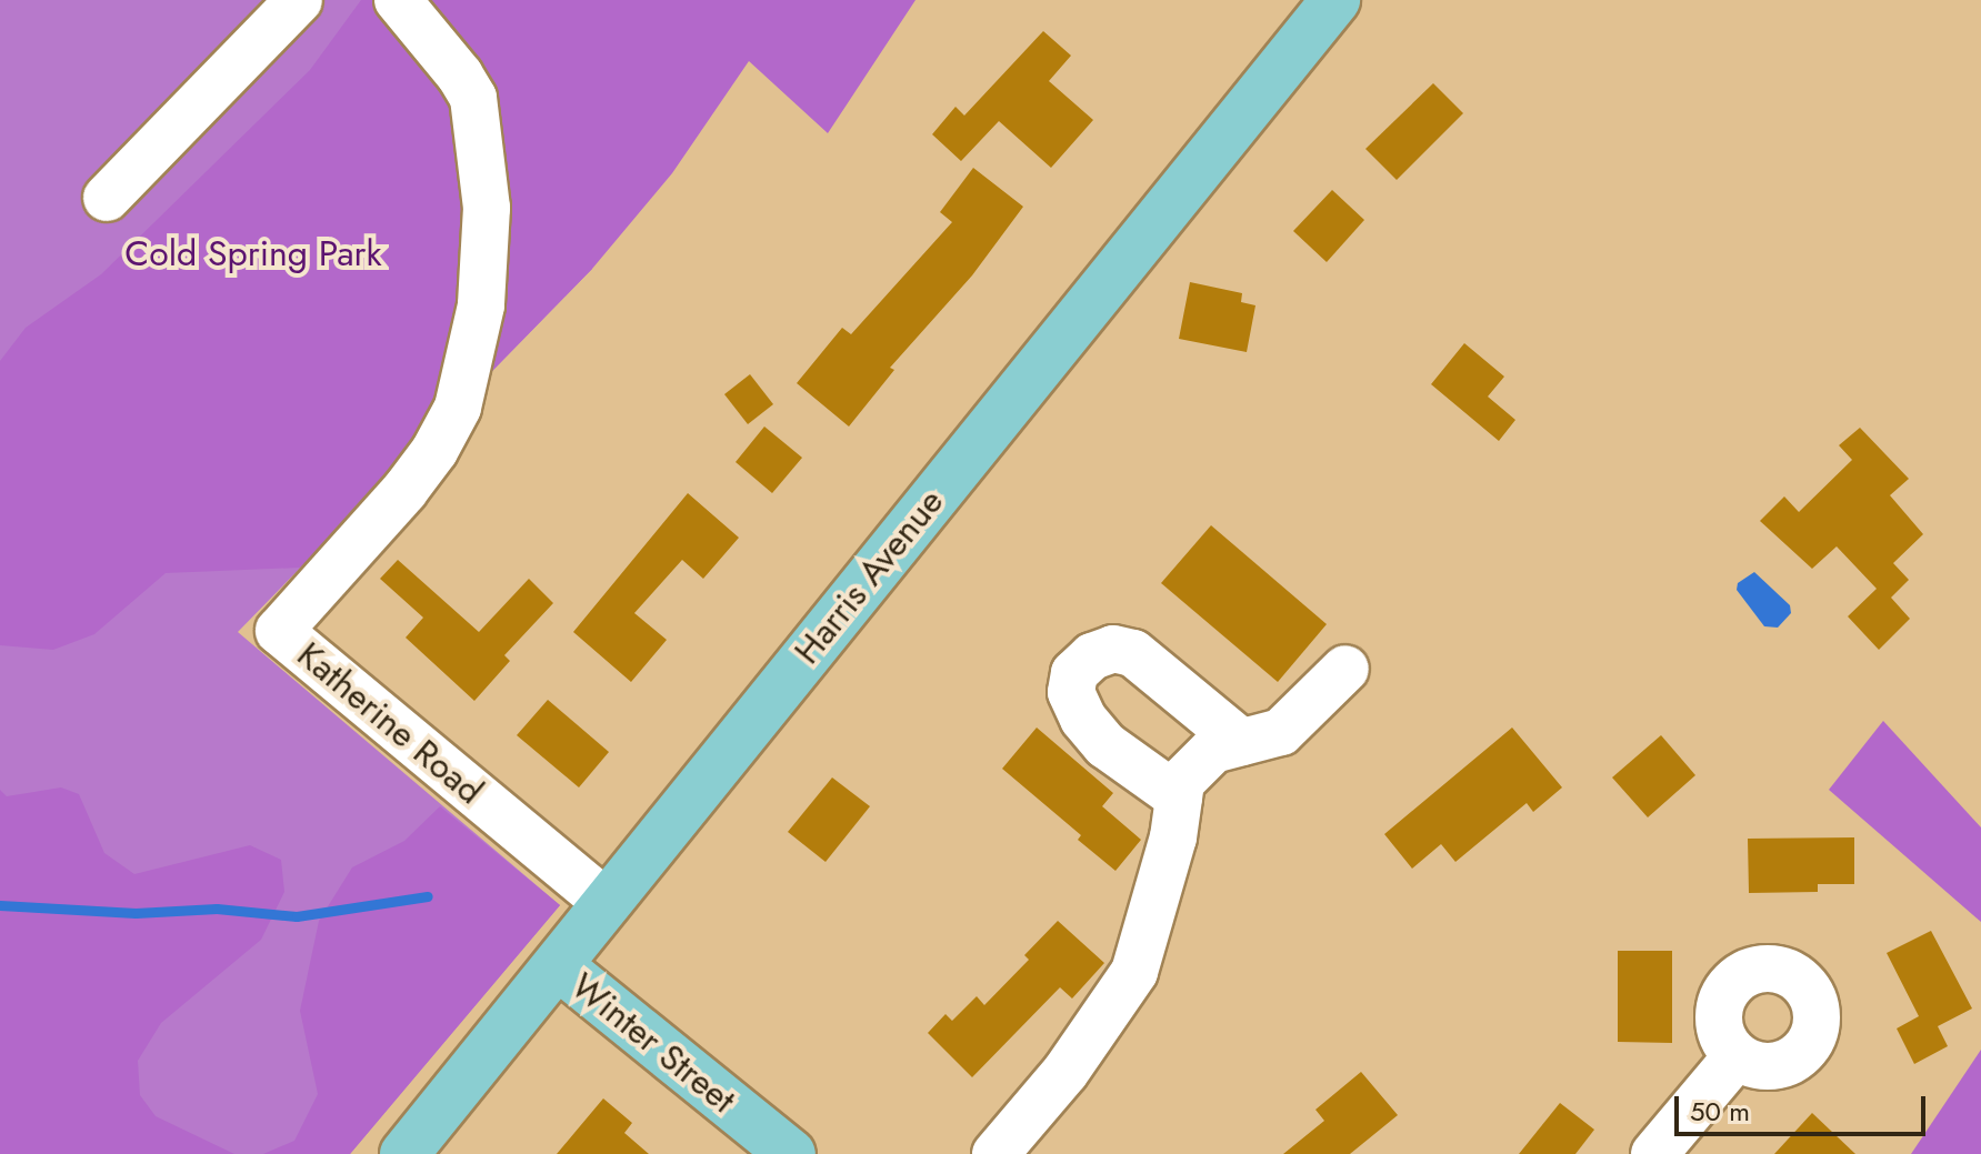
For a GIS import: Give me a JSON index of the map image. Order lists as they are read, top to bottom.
{
  "streets": {
    "main road": ["Harris Avenue", "Winter Street"],
    "street": ["Katherine Road"]
  },
  "crossings": [
    ["Harris Avenue", "Katherine Road"],
    ["Harris Avenue", "Winter Street"]
  ],
  "parks": ["Cold Spring Park"],
  "scale_bar": "50 m"
}
